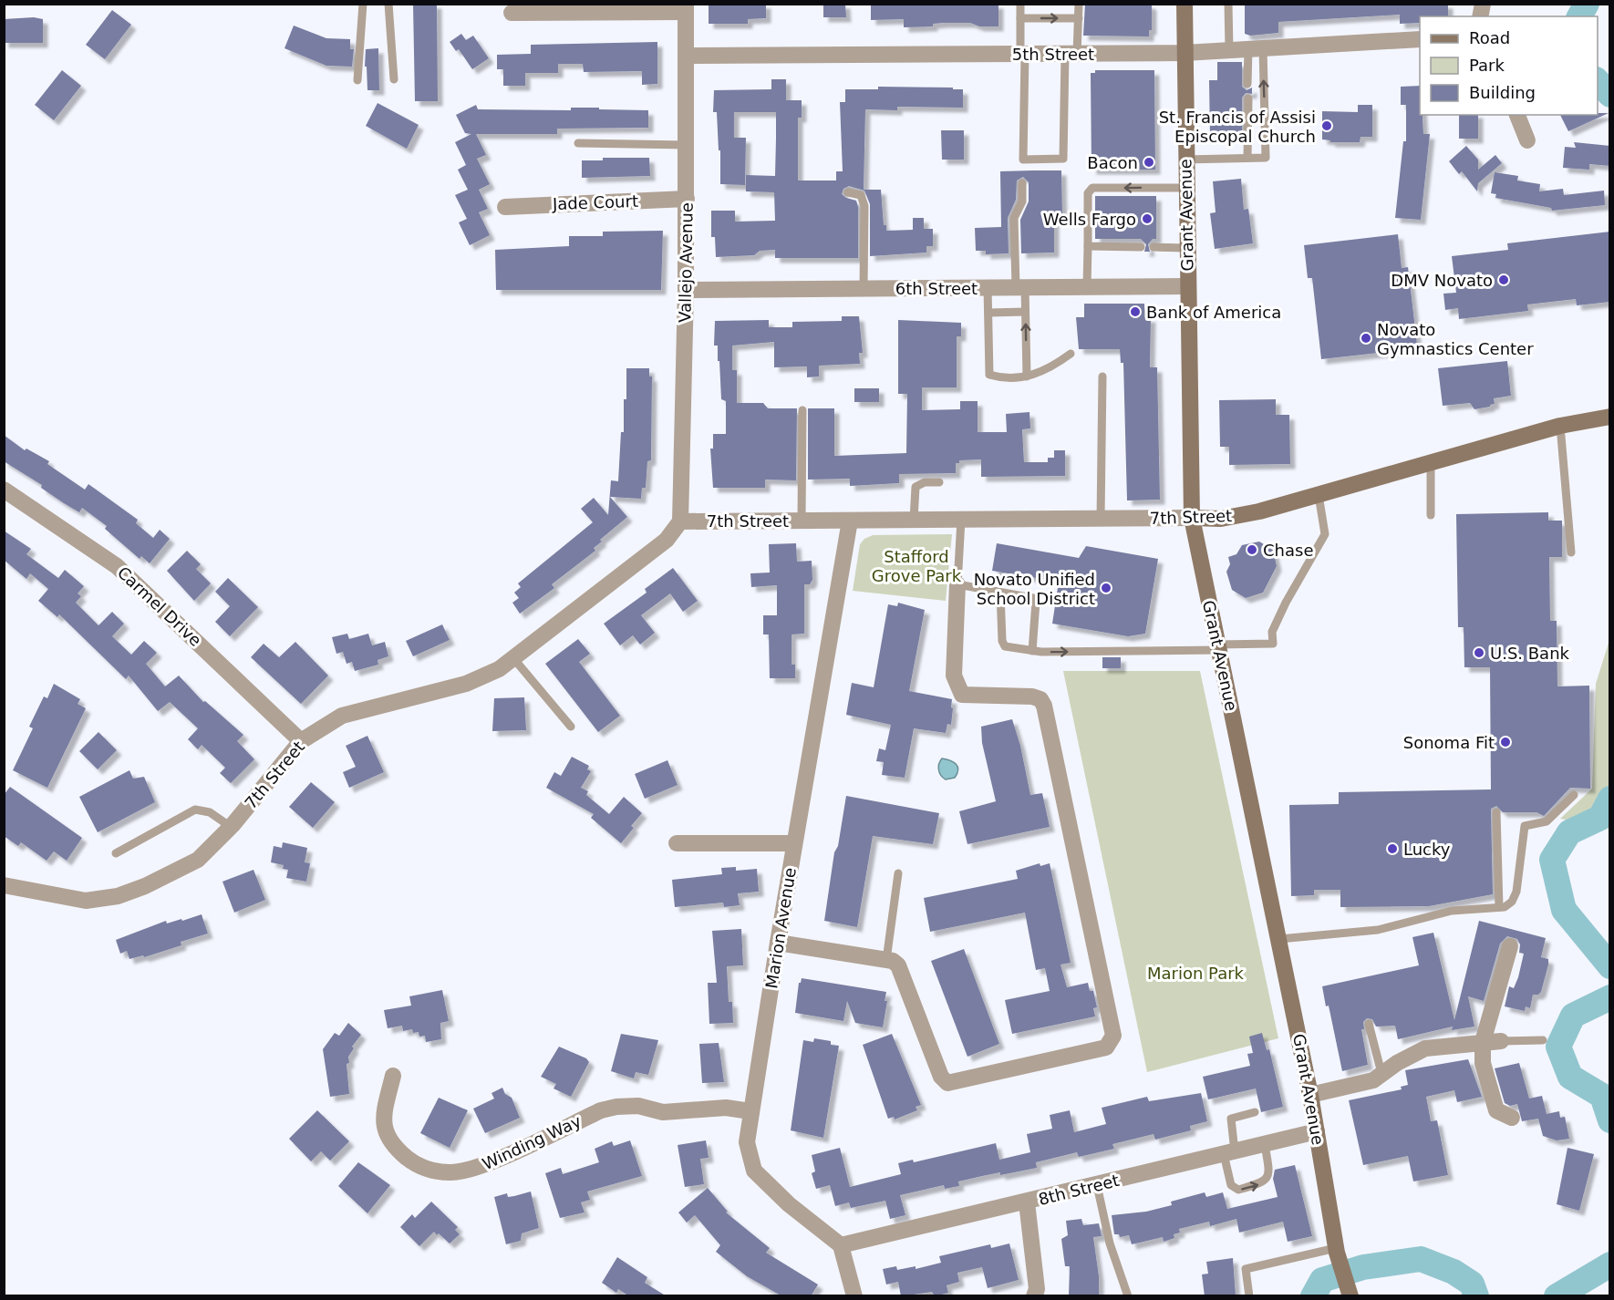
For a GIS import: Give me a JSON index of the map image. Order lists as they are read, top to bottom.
{
  "streets": {
    "street": [
      "5th Street",
      "Jade Court",
      "Grant Avenue",
      "Vallejo Avenue",
      "6th Street",
      "7th Street",
      "Carmel Drive",
      "Marion Avenue",
      "Winding Way",
      "8th Street"
    ]
  },
  "crossings": [
    ["5th Street", "Grant Avenue"],
    ["5th Street", "Vallejo Avenue"],
    ["Jade Court", "Vallejo Avenue"],
    ["Grant Avenue", "6th Street"],
    ["Grant Avenue", "7th Street"],
    ["Grant Avenue", "8th Street"],
    ["Vallejo Avenue", "6th Street"],
    ["Vallejo Avenue", "7th Street"],
    ["7th Street", "Carmel Drive"],
    ["7th Street", "Marion Avenue"],
    ["Marion Avenue", "Winding Way"],
    ["Marion Avenue", "8th Street"]
  ],
  "parks": ["Stafford Grove Park", "Marion Park"],
  "places": [
    "St. Francis of Assisi Episcopal Church",
    "Bacon",
    "Wells Fargo",
    "DMV Novato",
    "Bank of America",
    "Novato Gymnastics Center",
    "Chase",
    "Novato Unified School District",
    "U.S. Bank",
    "Sonoma Fit",
    "Lucky"
  ],
  "legend": ["Road", "Park", "Building"]
}
